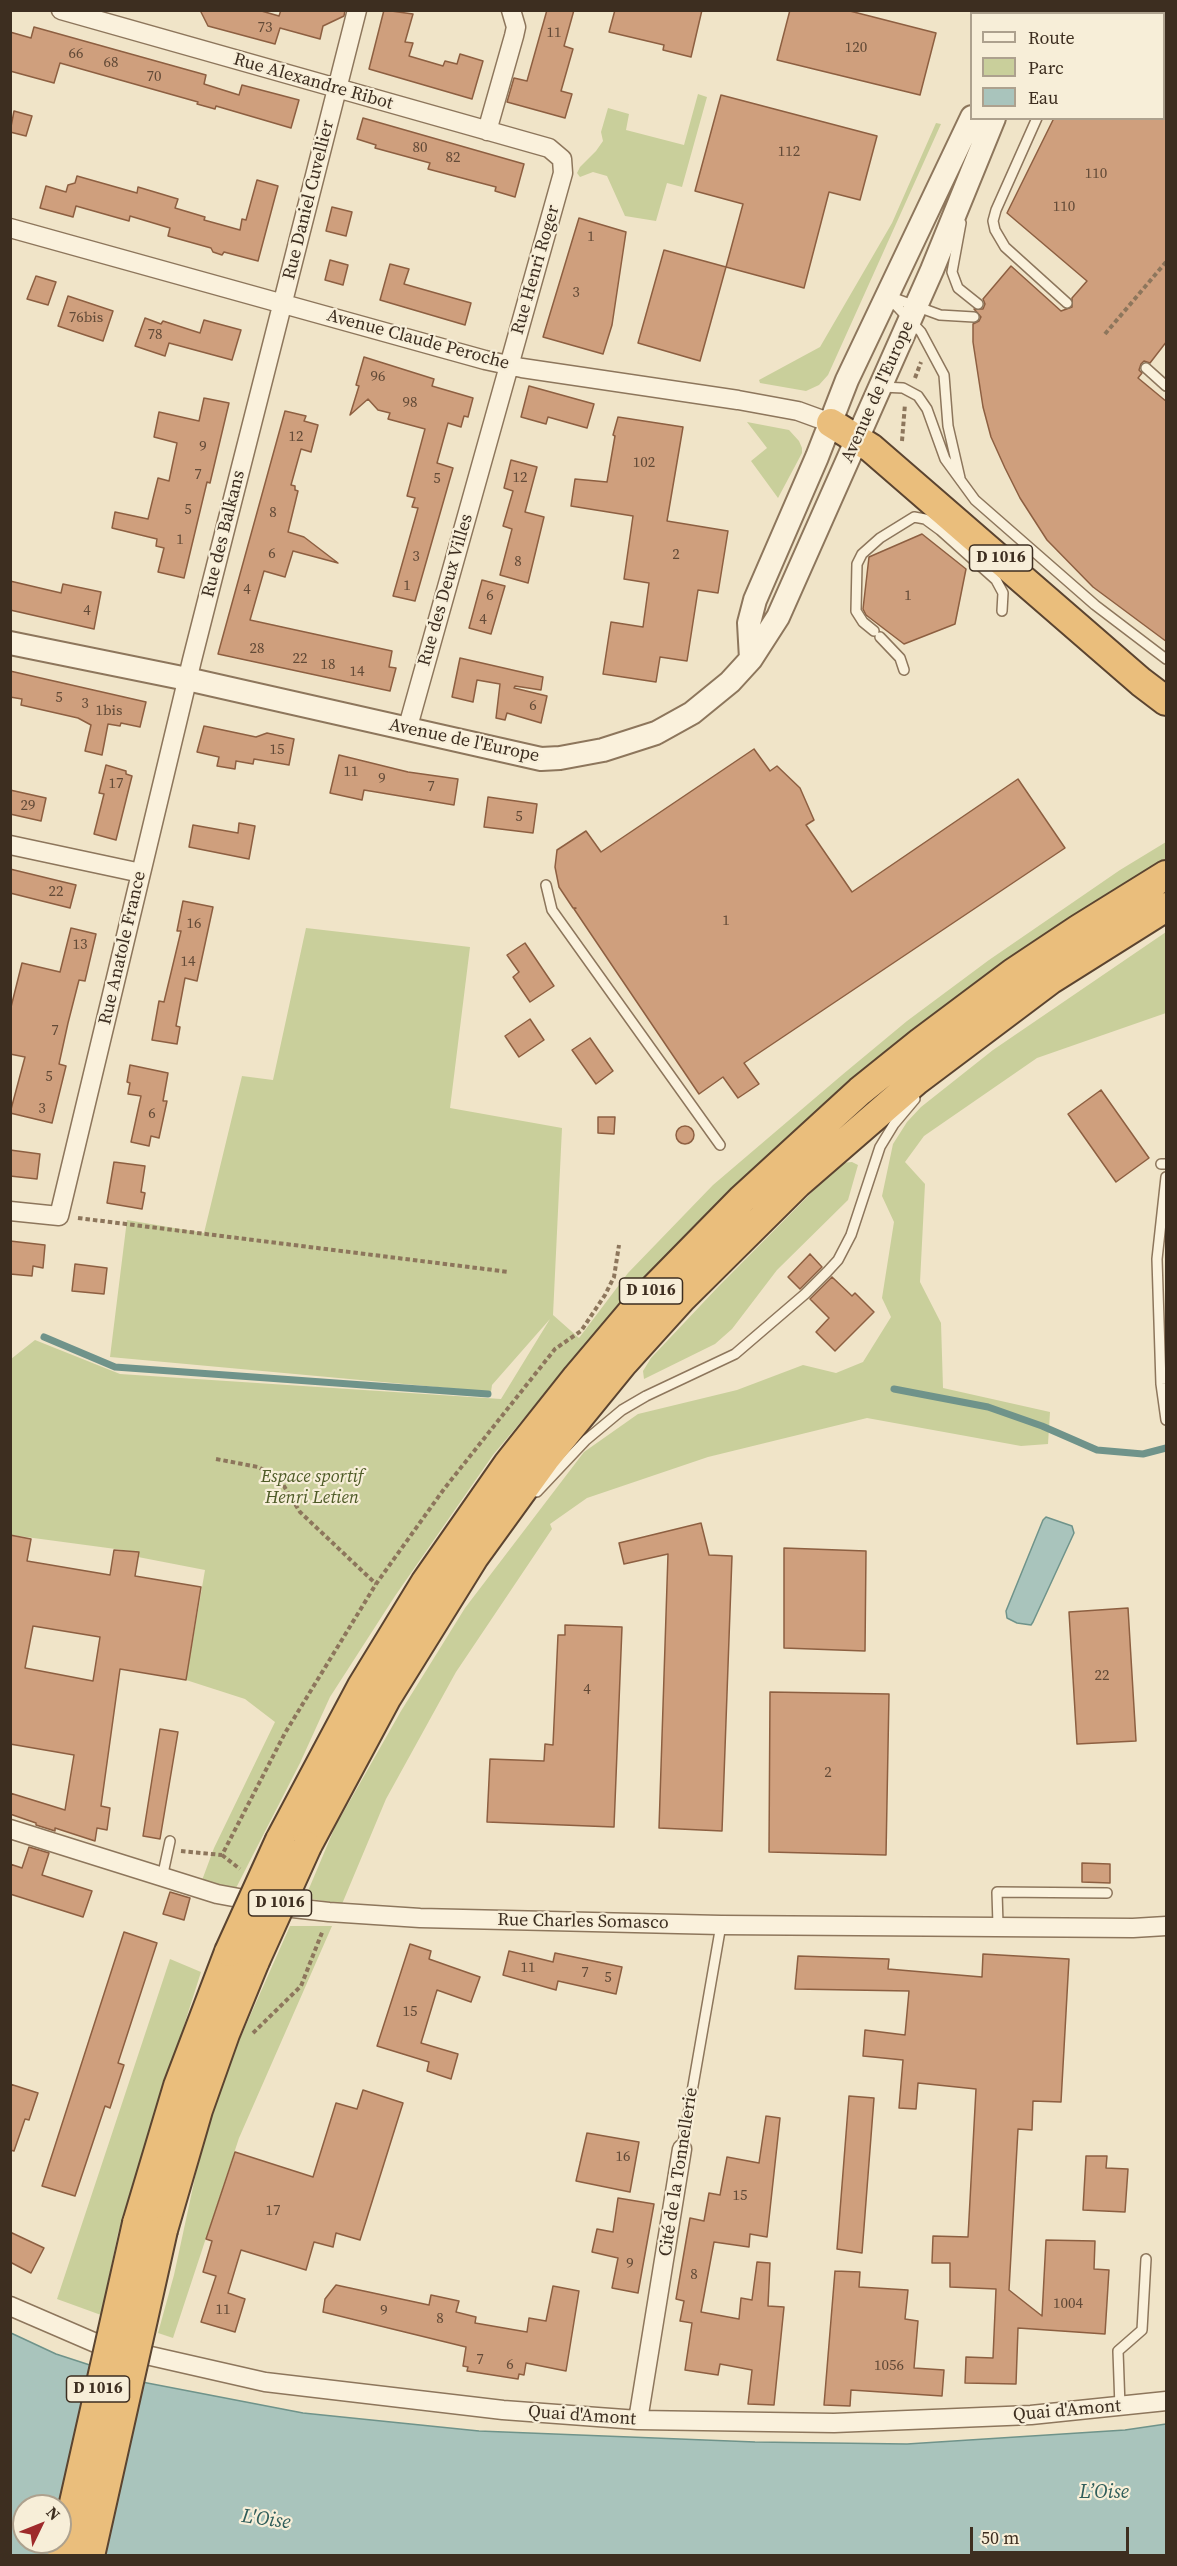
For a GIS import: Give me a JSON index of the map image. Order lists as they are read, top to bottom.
{
  "streets": {
    "highway": ["D 1016"],
    "street": [
      "Rue Alexandre Ribot",
      "Rue Daniel Cuvellier",
      "Rue Henri Roger",
      "Avenue Claude Peroche",
      "Avenue de l'Europe",
      "Rue des Balkans",
      "Rue des Deux Villes",
      "Rue Anatole France",
      "Rue Charles Somasco",
      "Cité de la Tonnellerie",
      "Quai d'Amont"
    ]
  },
  "crossings": [
    ["Rue Alexandre Ribot", "Rue Daniel Cuvellier"],
    ["Rue Alexandre Ribot", "Rue Henri Roger"],
    ["Rue Daniel Cuvellier", "Avenue Claude Peroche"],
    ["Rue Daniel Cuvellier", "Rue des Balkans"],
    ["Rue Henri Roger", "Avenue Claude Peroche"],
    ["Rue Henri Roger", "Rue des Deux Villes"],
    ["Avenue Claude Peroche", "Avenue de l'Europe"],
    ["Avenue Claude Peroche", "D 1016"],
    ["Avenue de l'Europe", "Rue des Balkans"],
    ["Avenue de l'Europe", "D 1016"],
    ["Avenue de l'Europe", "Rue des Deux Villes"],
    ["Avenue de l'Europe", "Rue Anatole France"],
    ["Rue des Balkans", "Rue Anatole France"],
    ["Rue Charles Somasco", "Cité de la Tonnellerie"],
    ["Cité de la Tonnellerie", "Quai d'Amont"]
  ],
  "water": ["L’Oise", "L'Oise"],
  "parks": ["Espace sportif Henri Letien"],
  "house_numbers": [
    "73",
    "11",
    "120",
    "66",
    "68",
    "70",
    "80",
    "112",
    "82",
    "110",
    "110",
    "1",
    "3",
    "76bis",
    "78",
    "96",
    "98",
    "12",
    "9",
    "102",
    "7",
    "12",
    "5",
    "5",
    "8",
    "1",
    "6",
    "2",
    "3",
    "8",
    "1",
    "4",
    "6",
    "1",
    "4",
    "4",
    "28",
    "22",
    "18",
    "14",
    "5",
    "3",
    "6",
    "1bis",
    "15",
    "11",
    "9",
    "17",
    "7",
    "29",
    "5",
    "22",
    "1",
    "16",
    "13",
    "14",
    "7",
    "5",
    "3",
    "6",
    "22",
    "4",
    "2",
    "11",
    "7",
    "5",
    "15",
    "16",
    "15",
    "17",
    "9",
    "8",
    "1004",
    "11",
    "9",
    "8",
    "7",
    "6",
    "1056"
  ],
  "legend": ["Route", "Parc", "Eau"],
  "scale_bar": "50 m",
  "north": "top right"
}
